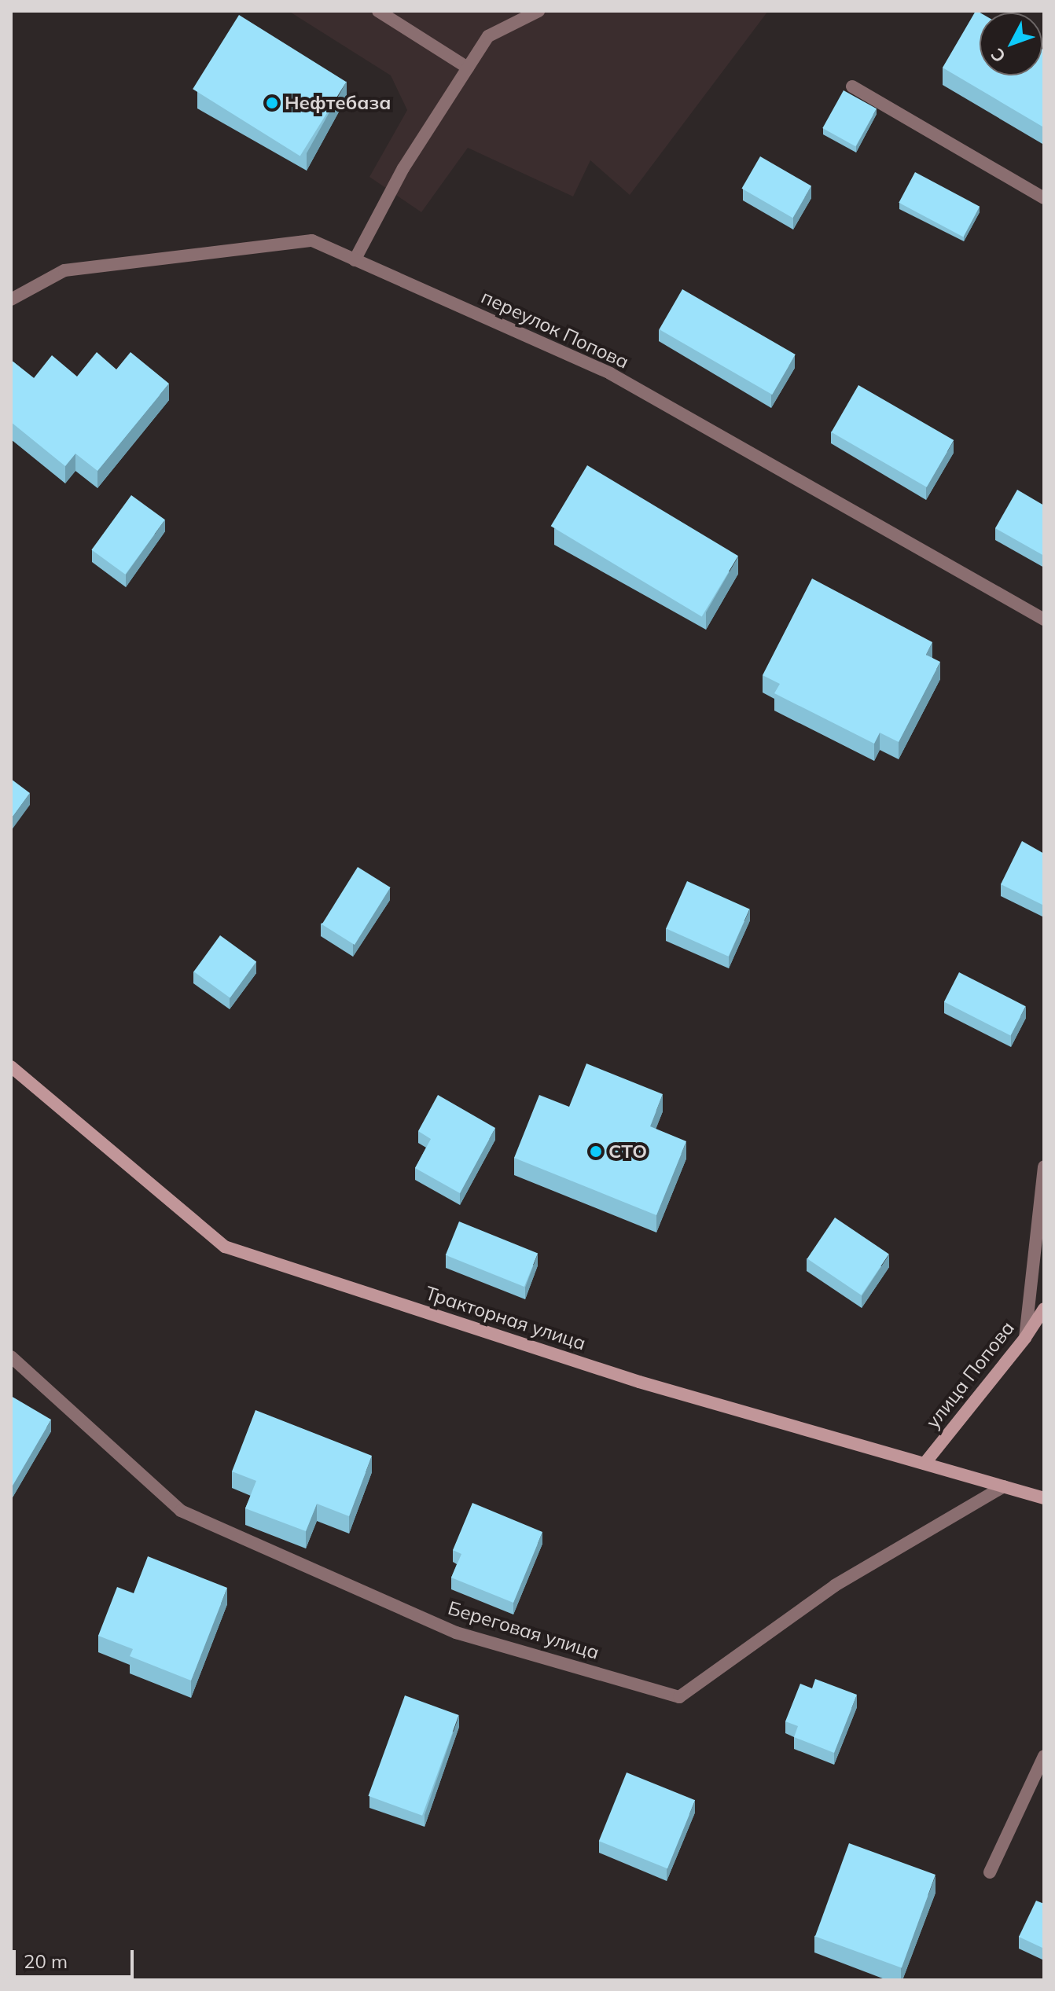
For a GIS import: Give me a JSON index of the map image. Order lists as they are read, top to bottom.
{
  "streets": {
    "street": [
      "переулок Попова",
      "Тракторная улица",
      "улица Попова",
      "Береговая улица"
    ]
  },
  "crossings": [
    ["Тракторная улица", "улица Попова"],
    ["Тракторная улица", "Береговая улица"]
  ],
  "places": ["Нефтебаза", "СТО"],
  "scale_bar": "20 m",
  "north": "bottom left"
}
